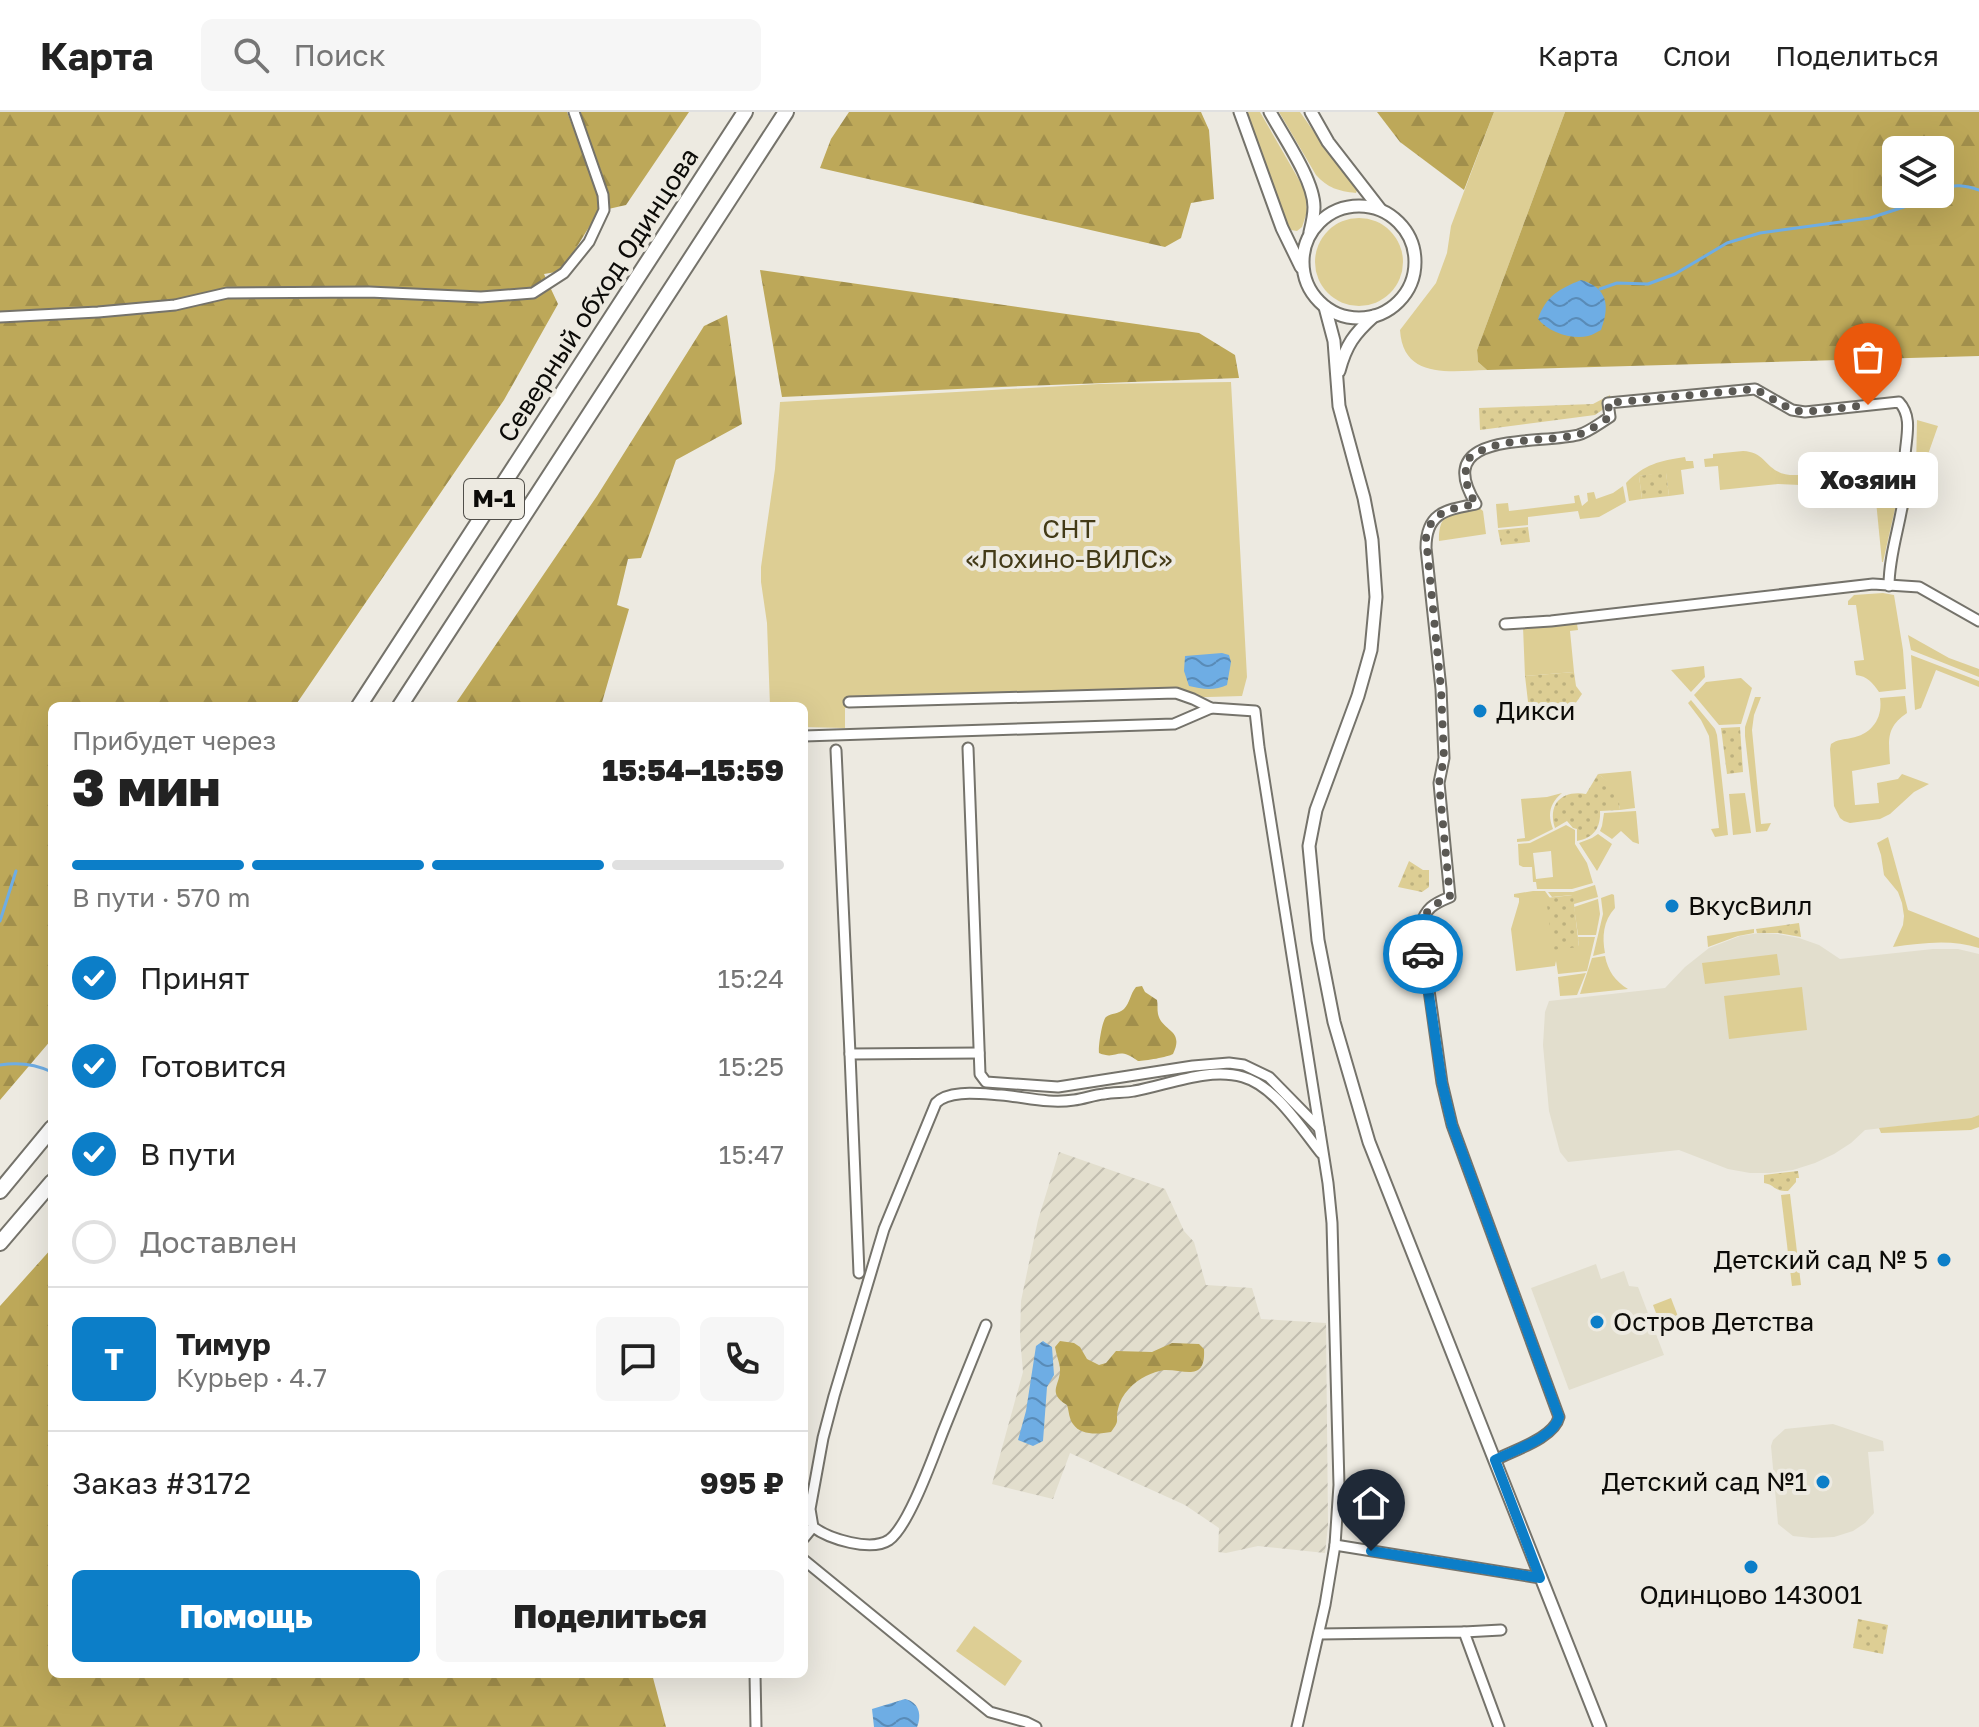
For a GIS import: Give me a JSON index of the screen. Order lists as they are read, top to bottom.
{
  "streets": {
    "highway": ["Северный обход Одинцова", "М-1"]
  },
  "parks": ["СНТ «Лохино-ВИЛС»"],
  "places": [
    "Хозяин",
    "Дикси",
    "ВкусВилл",
    "Детский сад № 5",
    "Остров Детства",
    "Детский сад №1",
    "Одинцово 143001"
  ],
  "page": {
    "header": "Карта",
    "search": "Поиск",
    "nav": ["Карта", "Слои", "Поделиться"],
    "bubble": "Хозяин",
    "heading": ["3 мин", "Прибудет через", "15:54–15:59"],
    "panel": [
      "Тимур",
      "Курьер · 4.7",
      "Заказ #3172",
      "995 ₽"
    ],
    "bar": "В пути · 570 m",
    "list": [
      ["Принят", "15:24"],
      ["Готовится", "15:25"],
      ["В пути", "15:47"],
      "Доставлен"
    ],
    "round": "Т",
    "buttons": ["Помощь", "Поделиться"]
  }
}
